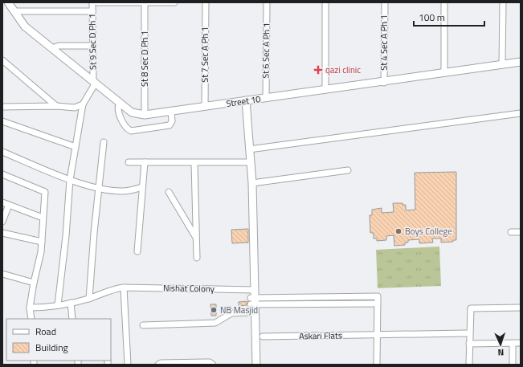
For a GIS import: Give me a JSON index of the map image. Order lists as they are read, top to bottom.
{
  "streets": {
    "street": [
      "St 9 Sec D Ph 1",
      "St 4 Sec A Ph 1",
      "St 6 Sec A Ph 1",
      "St 7 Sec A Ph 1",
      "St 8 Sec D Ph 1",
      "Street 10",
      "Nishat Colony",
      "Askari Flats"
    ]
  },
  "crossings": [
    ["St 9 Sec D Ph 1", "Street 10"],
    ["St 4 Sec A Ph 1", "Street 10"],
    ["St 6 Sec A Ph 1", "Street 10"],
    ["St 7 Sec A Ph 1", "Street 10"],
    ["St 8 Sec D Ph 1", "Street 10"]
  ],
  "places": {
    "health": ["qazi clinic"],
    "other": ["Boys College", "NB Masjid"]
  },
  "legend": ["Road", "Building"],
  "scale_bar": "100 m",
  "north": "bottom"
}
